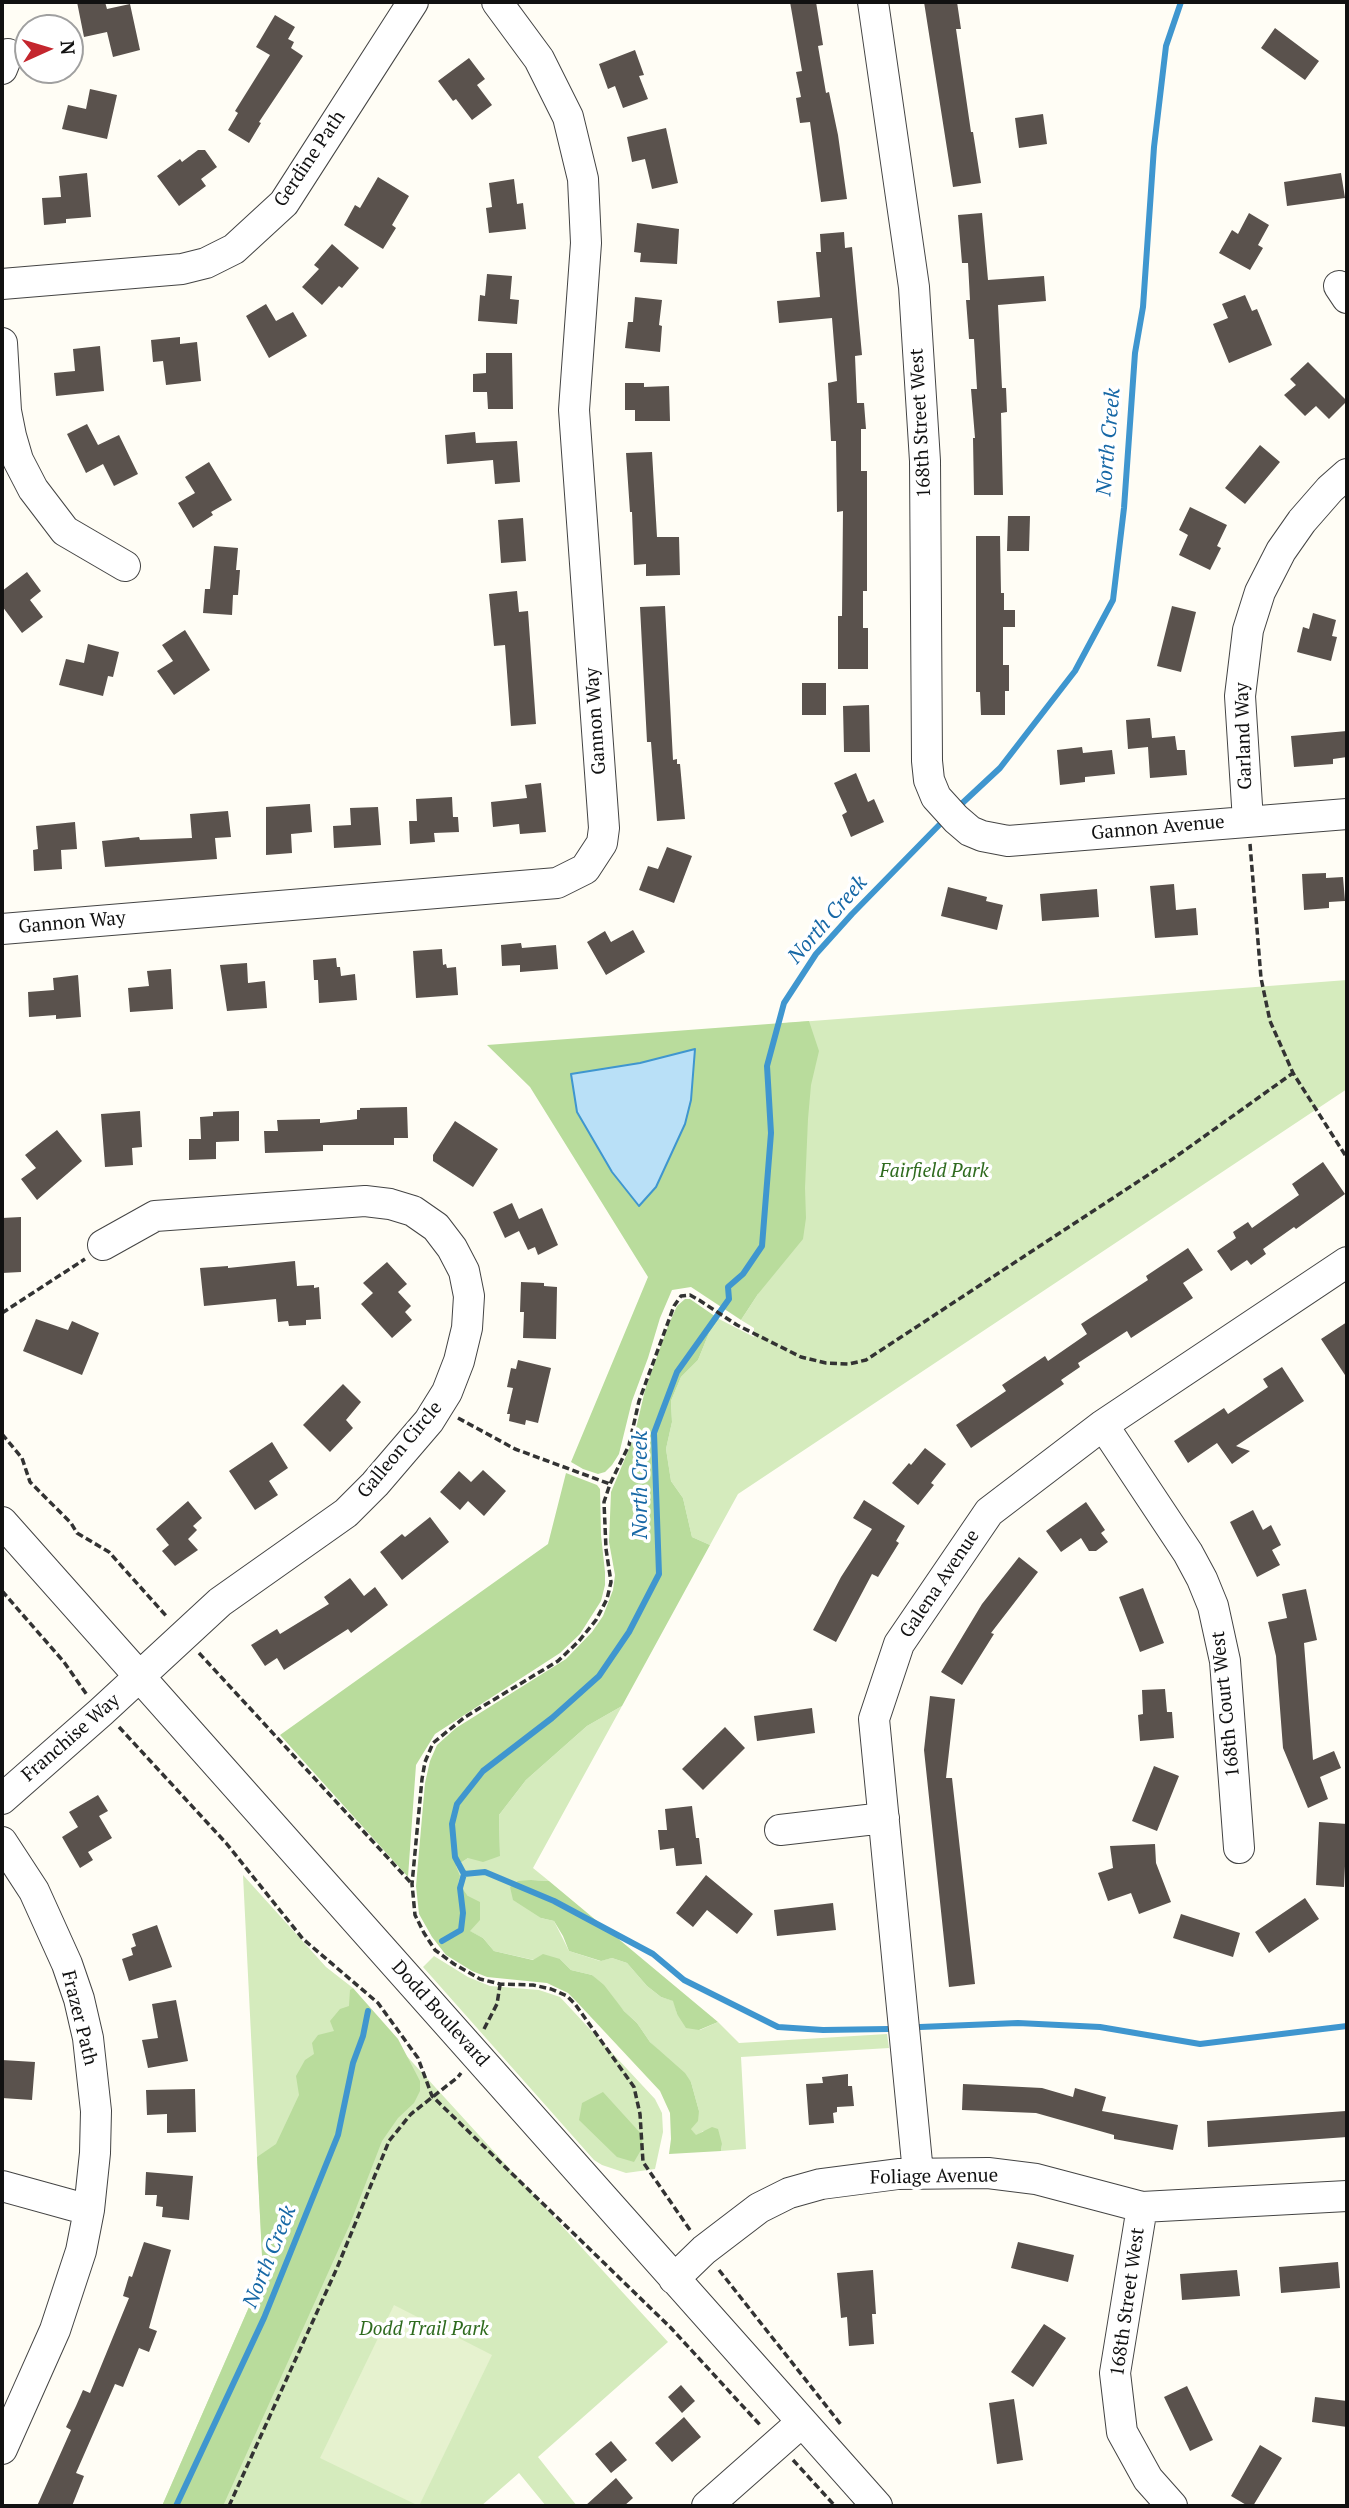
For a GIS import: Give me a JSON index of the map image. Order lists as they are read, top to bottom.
{
  "streets": {
    "street": [
      "Gerdine Path",
      "168th Street West",
      "Gannon Way",
      "Garland Way",
      "Gannon Avenue",
      "Galleon Circle",
      "Galena Avenue",
      "168th Court West",
      "Franchise Way",
      "Dodd Boulevard",
      "Frazer Path",
      "Foliage Avenue"
    ]
  },
  "crossings": [
    ["168th Street West", "Gannon Avenue"],
    ["168th Street West", "Foliage Avenue"],
    ["Garland Way", "Gannon Avenue"],
    ["Galleon Circle", "Franchise Way"],
    ["Galleon Circle", "Dodd Boulevard"],
    ["Galena Avenue", "168th Court West"],
    ["Galena Avenue", "Foliage Avenue"],
    ["Franchise Way", "Dodd Boulevard"],
    ["Dodd Boulevard", "Foliage Avenue"]
  ],
  "water": ["North Creek"],
  "parks": ["Fairfield Park", "Dodd Trail Park"],
  "north": "right"
}
